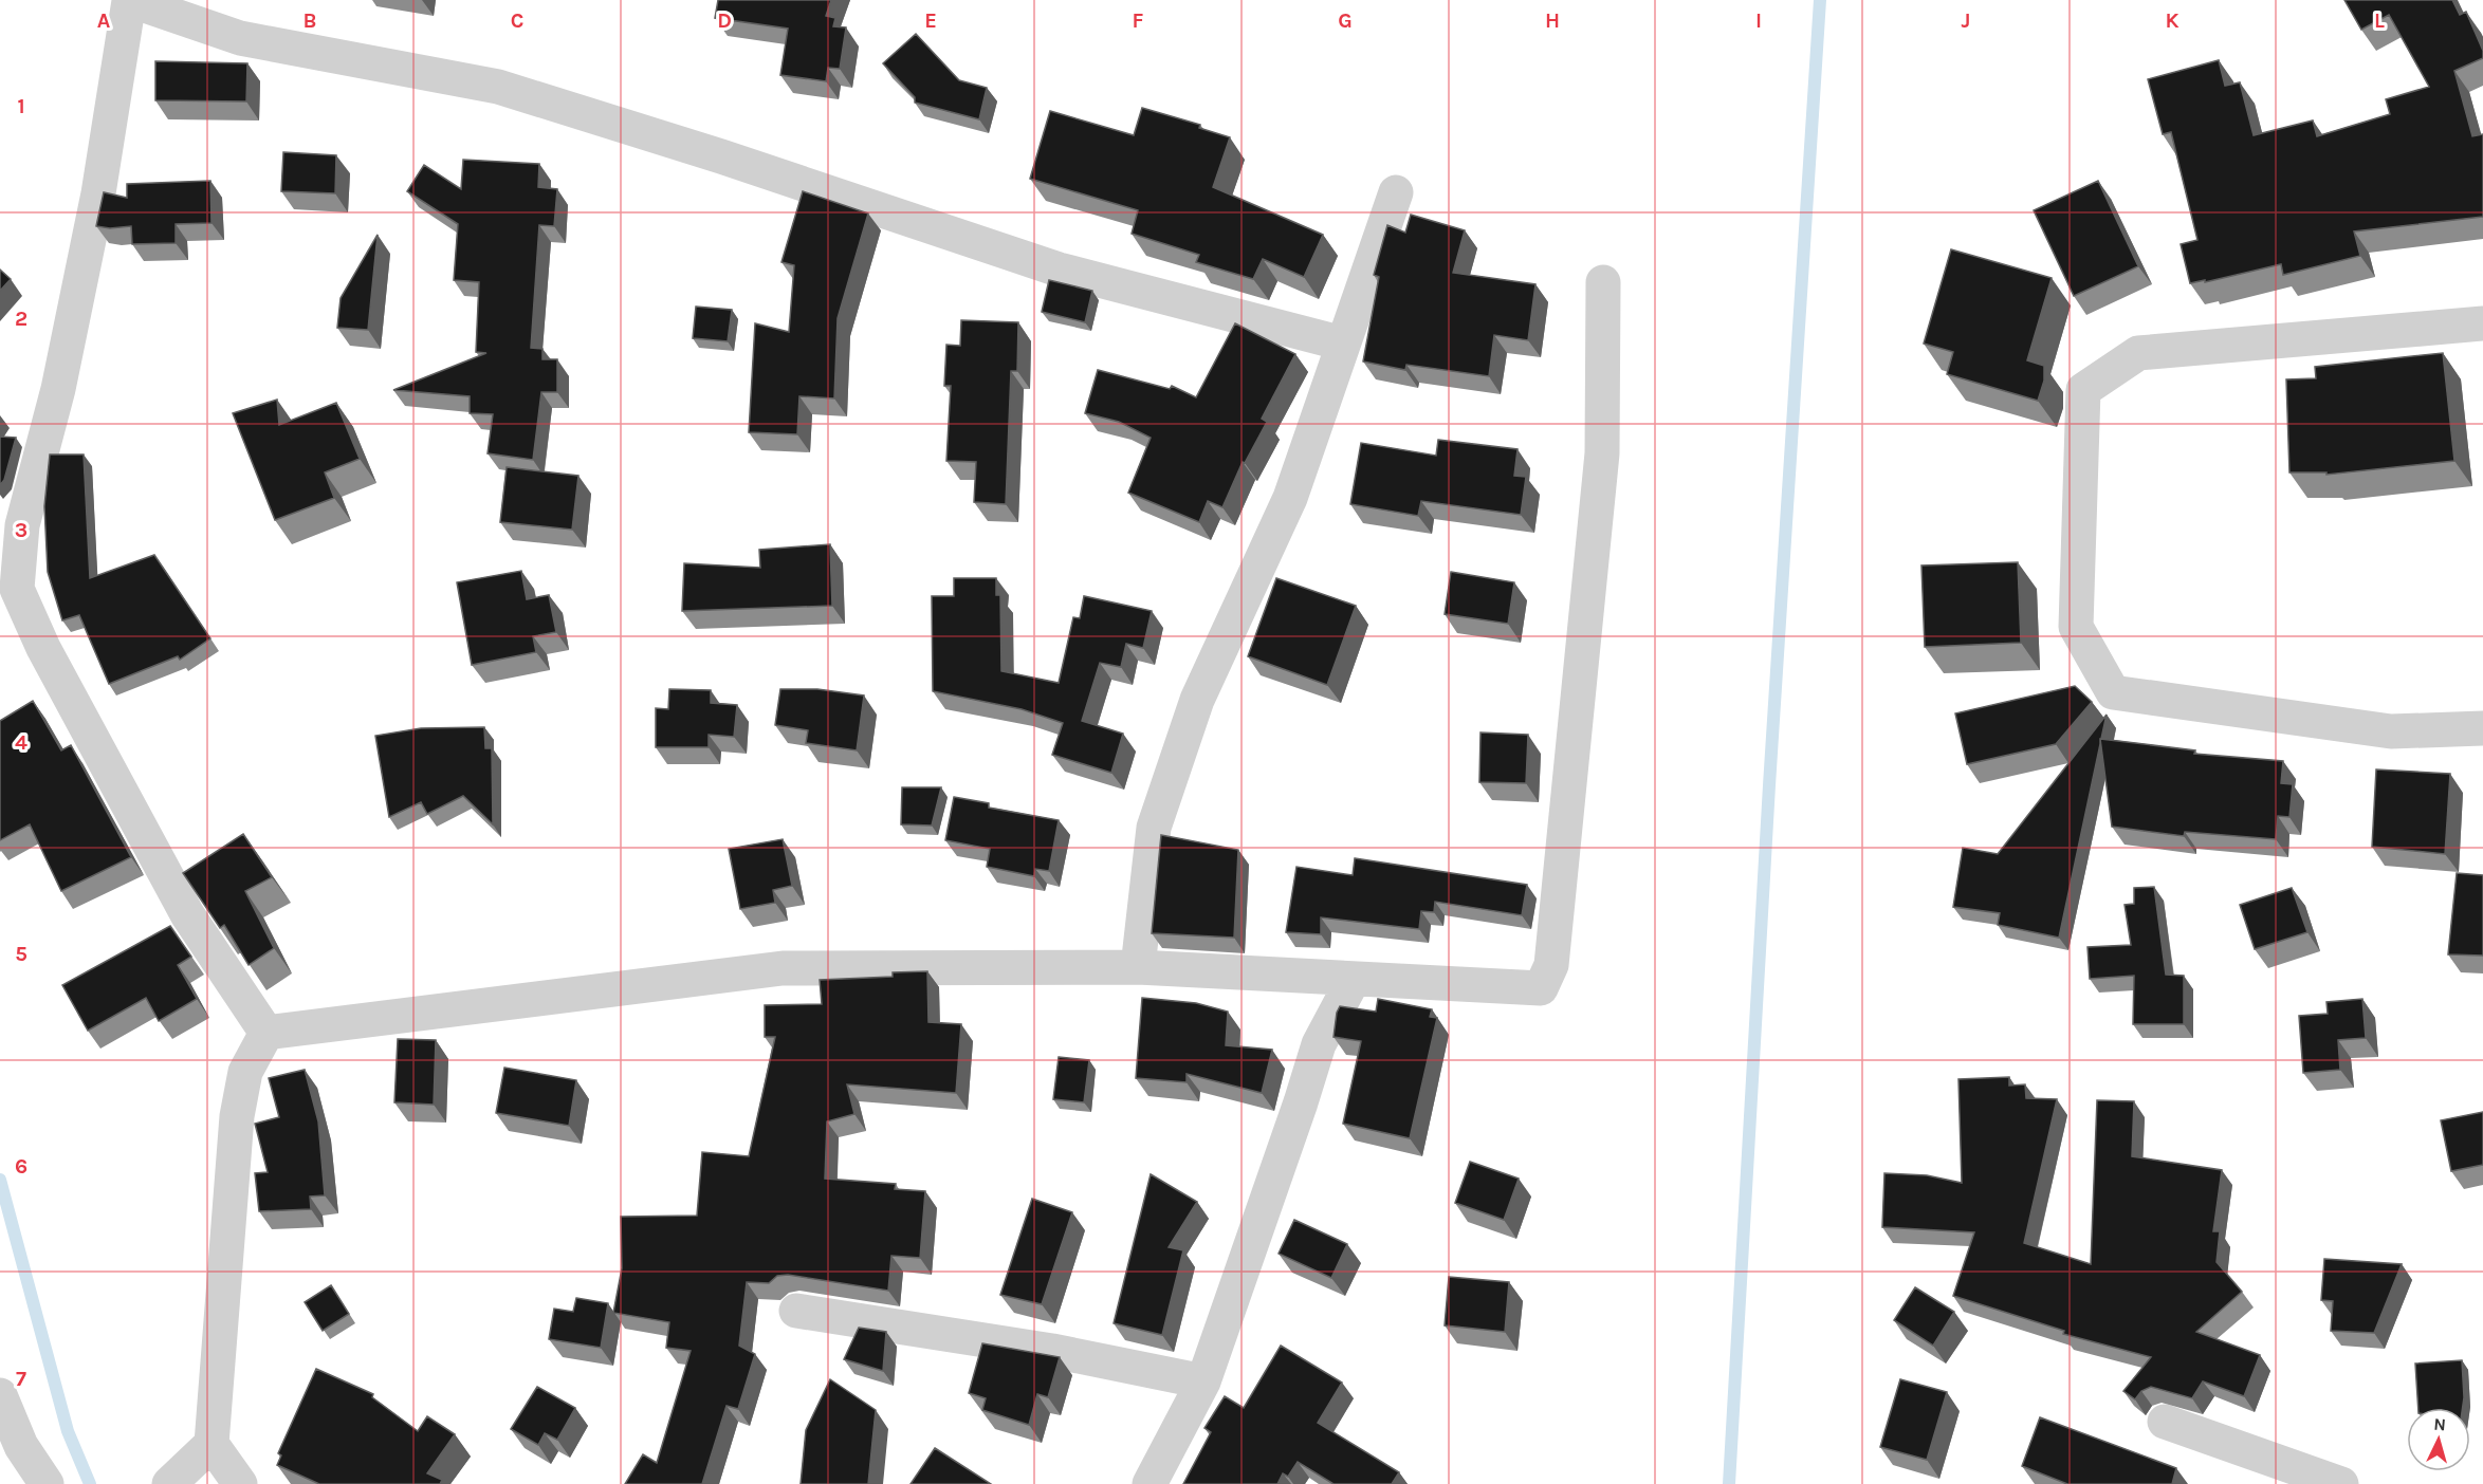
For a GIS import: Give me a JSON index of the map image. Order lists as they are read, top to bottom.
{
  "north": "top",
  "grid": {
    "columns": [
      "A",
      "B",
      "C",
      "D",
      "E",
      "F",
      "G",
      "H",
      "I",
      "J",
      "K",
      "L"
    ],
    "rows": [
      "1",
      "2",
      "3",
      "4",
      "5",
      "6",
      "7"
    ]
  }
}
